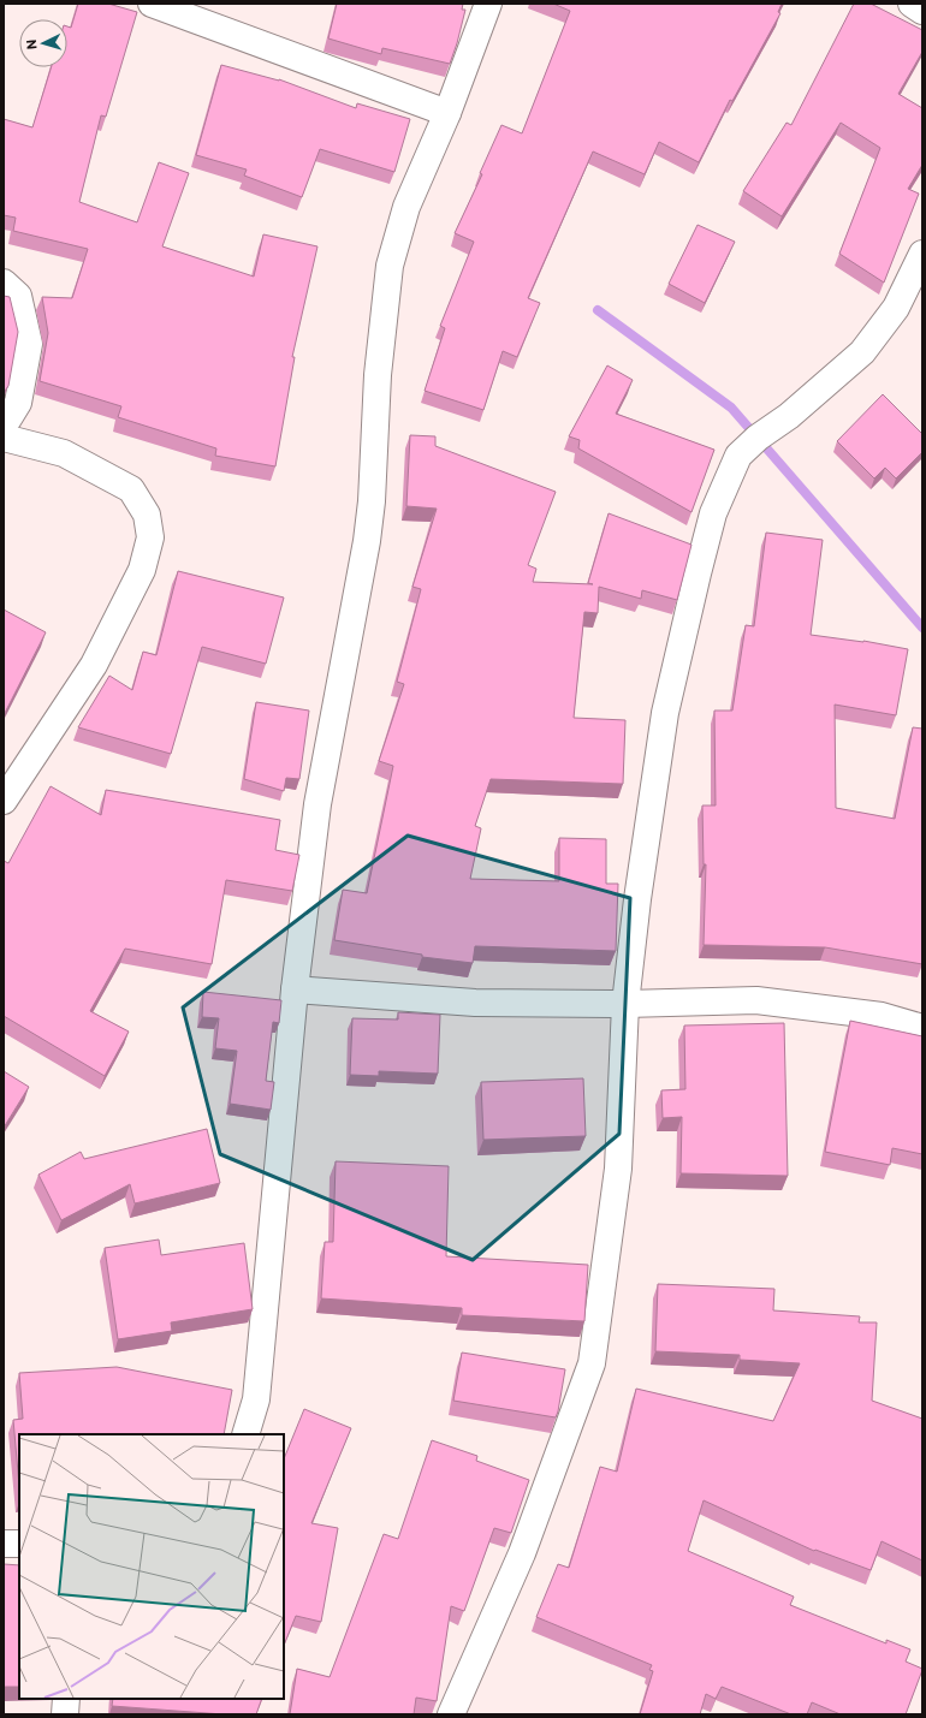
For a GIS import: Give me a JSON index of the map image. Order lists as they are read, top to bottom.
{
  "north": "left"
}
